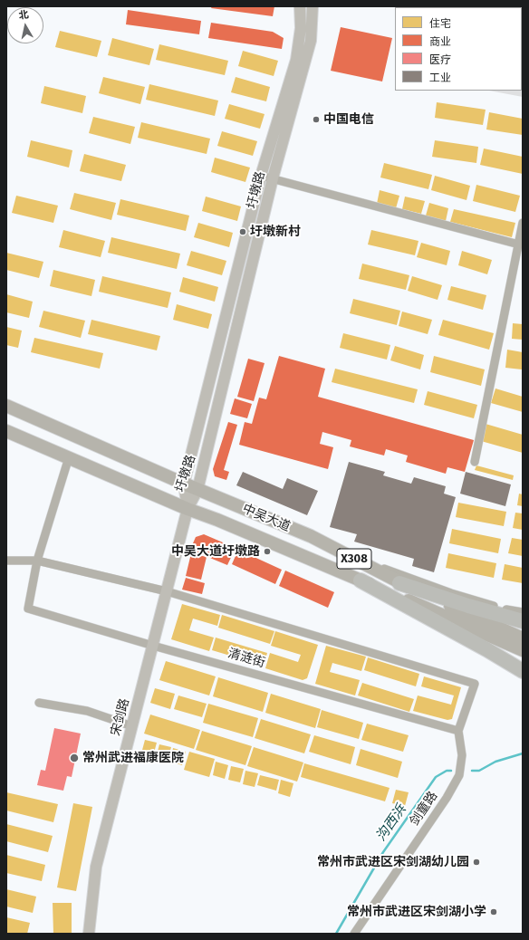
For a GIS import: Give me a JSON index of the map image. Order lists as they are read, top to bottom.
{
  "streets": {
    "main road": [
      "圩墩路",
      "中吴大道",
      "X308",
      "宋剑路"
    ],
    "street": ["清涟街", "剑童路"]
  },
  "crossings": [
    ["圩墩路", "中吴大道"],
    ["圩墩路", "宋剑路"],
    ["中吴大道", "宋剑路"],
    ["清涟街", "宋剑路"],
    ["清涟街", "剑童路"],
    ["宋剑路", "剑童路"]
  ],
  "water": ["沟西浜"],
  "places": [
    "中国电信",
    "圩墩新村",
    "中吴大道圩墩路",
    "常州武进福康医院",
    "常州市武进区宋剑湖幼儿园",
    "常州市武进区宋剑湖小学"
  ],
  "legend": [
    "住宅",
    "商业",
    "医疗",
    "工业"
  ],
  "north": "top"
}
